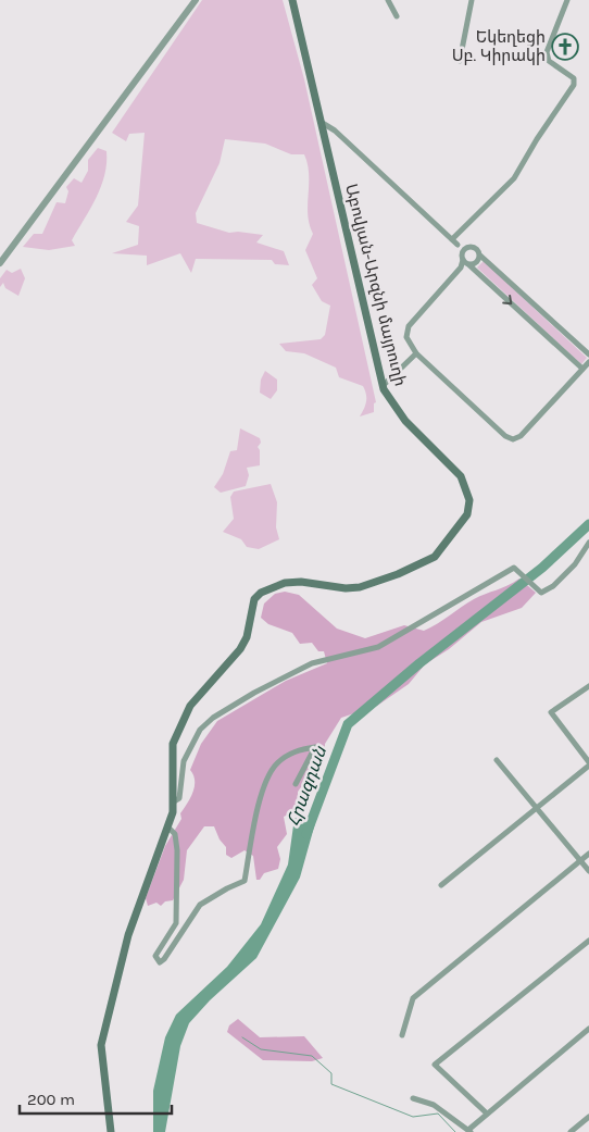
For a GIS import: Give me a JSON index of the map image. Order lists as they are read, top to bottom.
{
  "streets": {
    "main road": ["Աբովյան-Արզնի մայրուղի"]
  },
  "water": ["Հրազդան"],
  "places": {
    "church": ["Եկեղեցի Սբ. Կիրակի"]
  },
  "scale_bar": "200 m"
}
